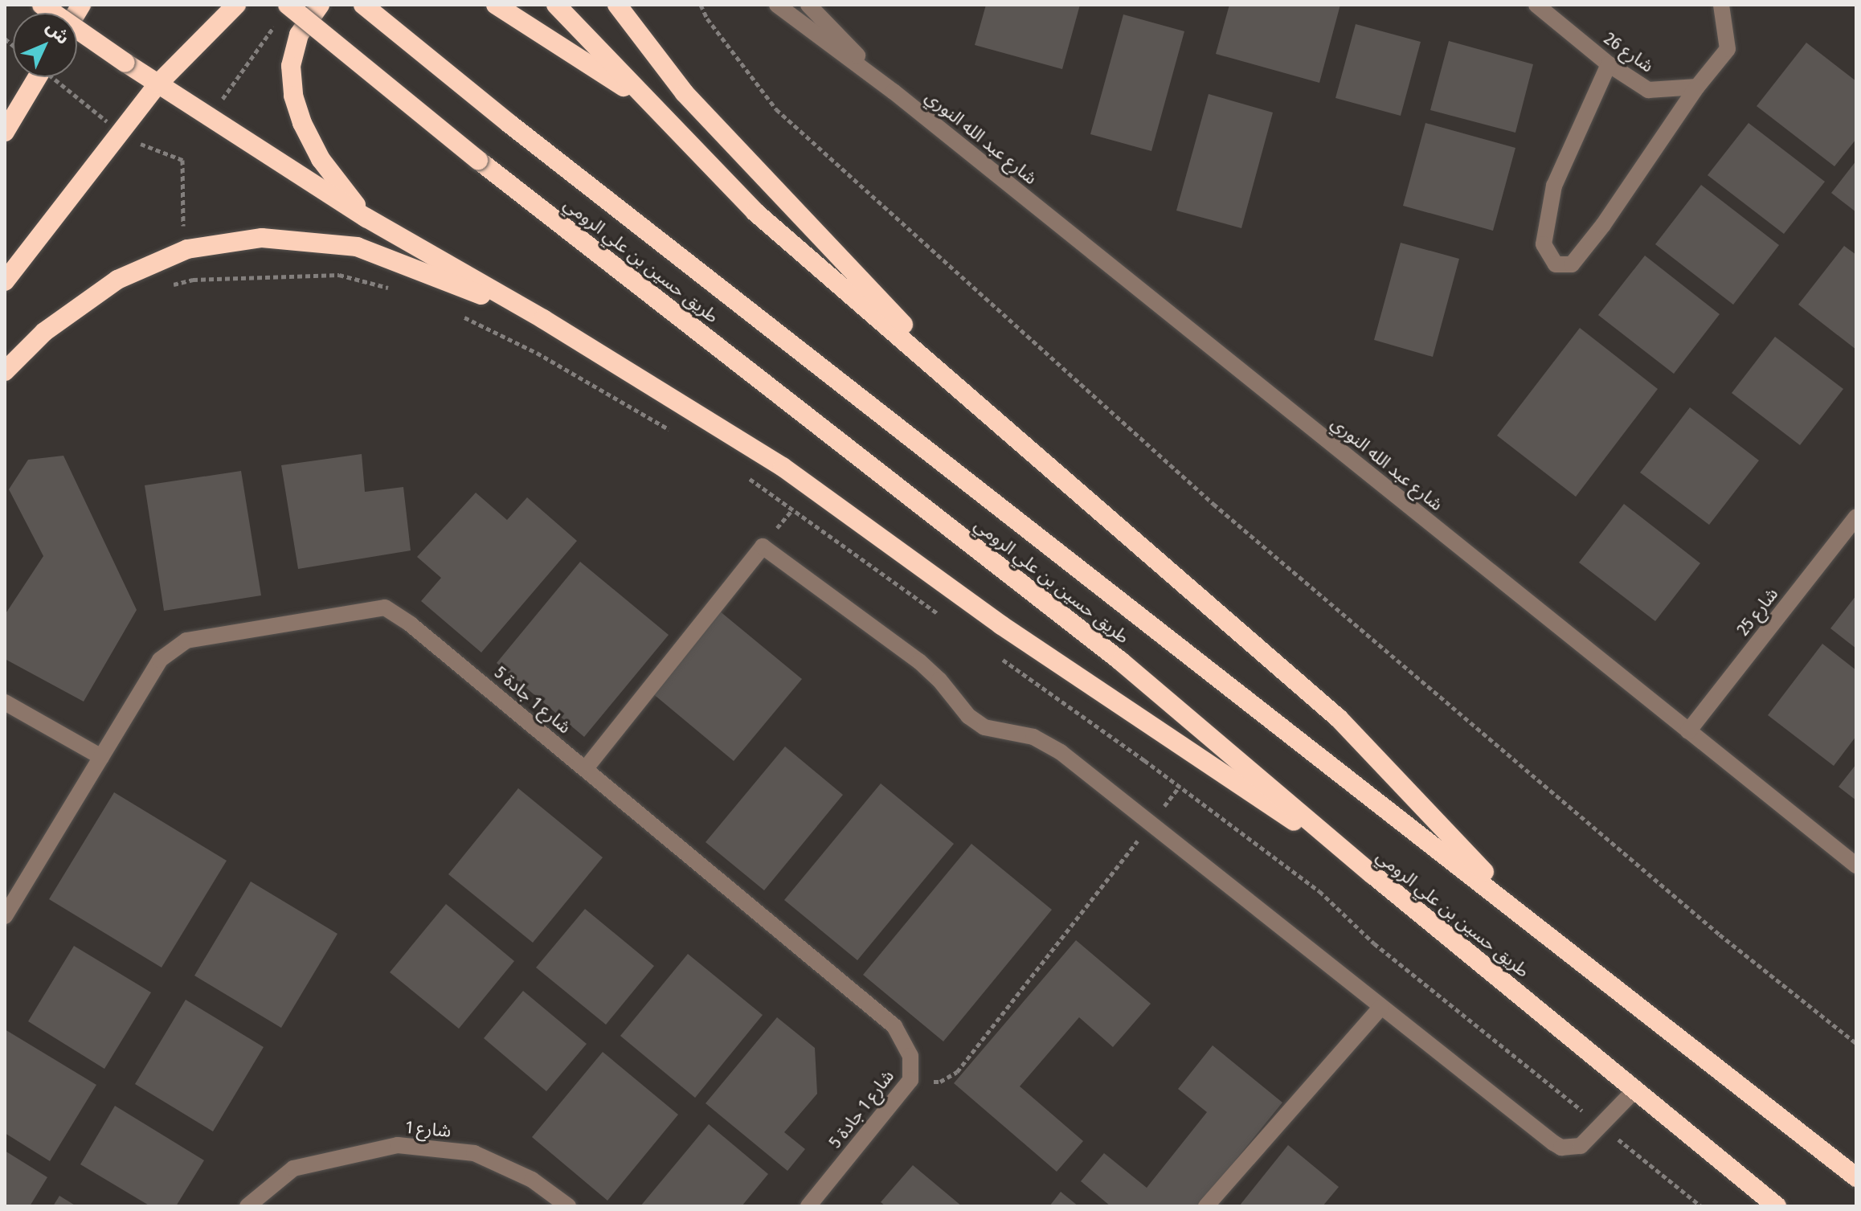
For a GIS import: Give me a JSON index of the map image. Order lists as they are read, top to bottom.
{
  "streets": {
    "highway": ["طريق حسين بن علي الرومي"],
    "street": [
      "شارع 26",
      "شارع عبد الله النوري",
      "شارع 25",
      "شارع 1 جادة 5",
      "شارع 1"
    ]
  },
  "crossings": [
    ["شارع عبد الله النوري", "شارع 25"]
  ],
  "north": "top right"
}
